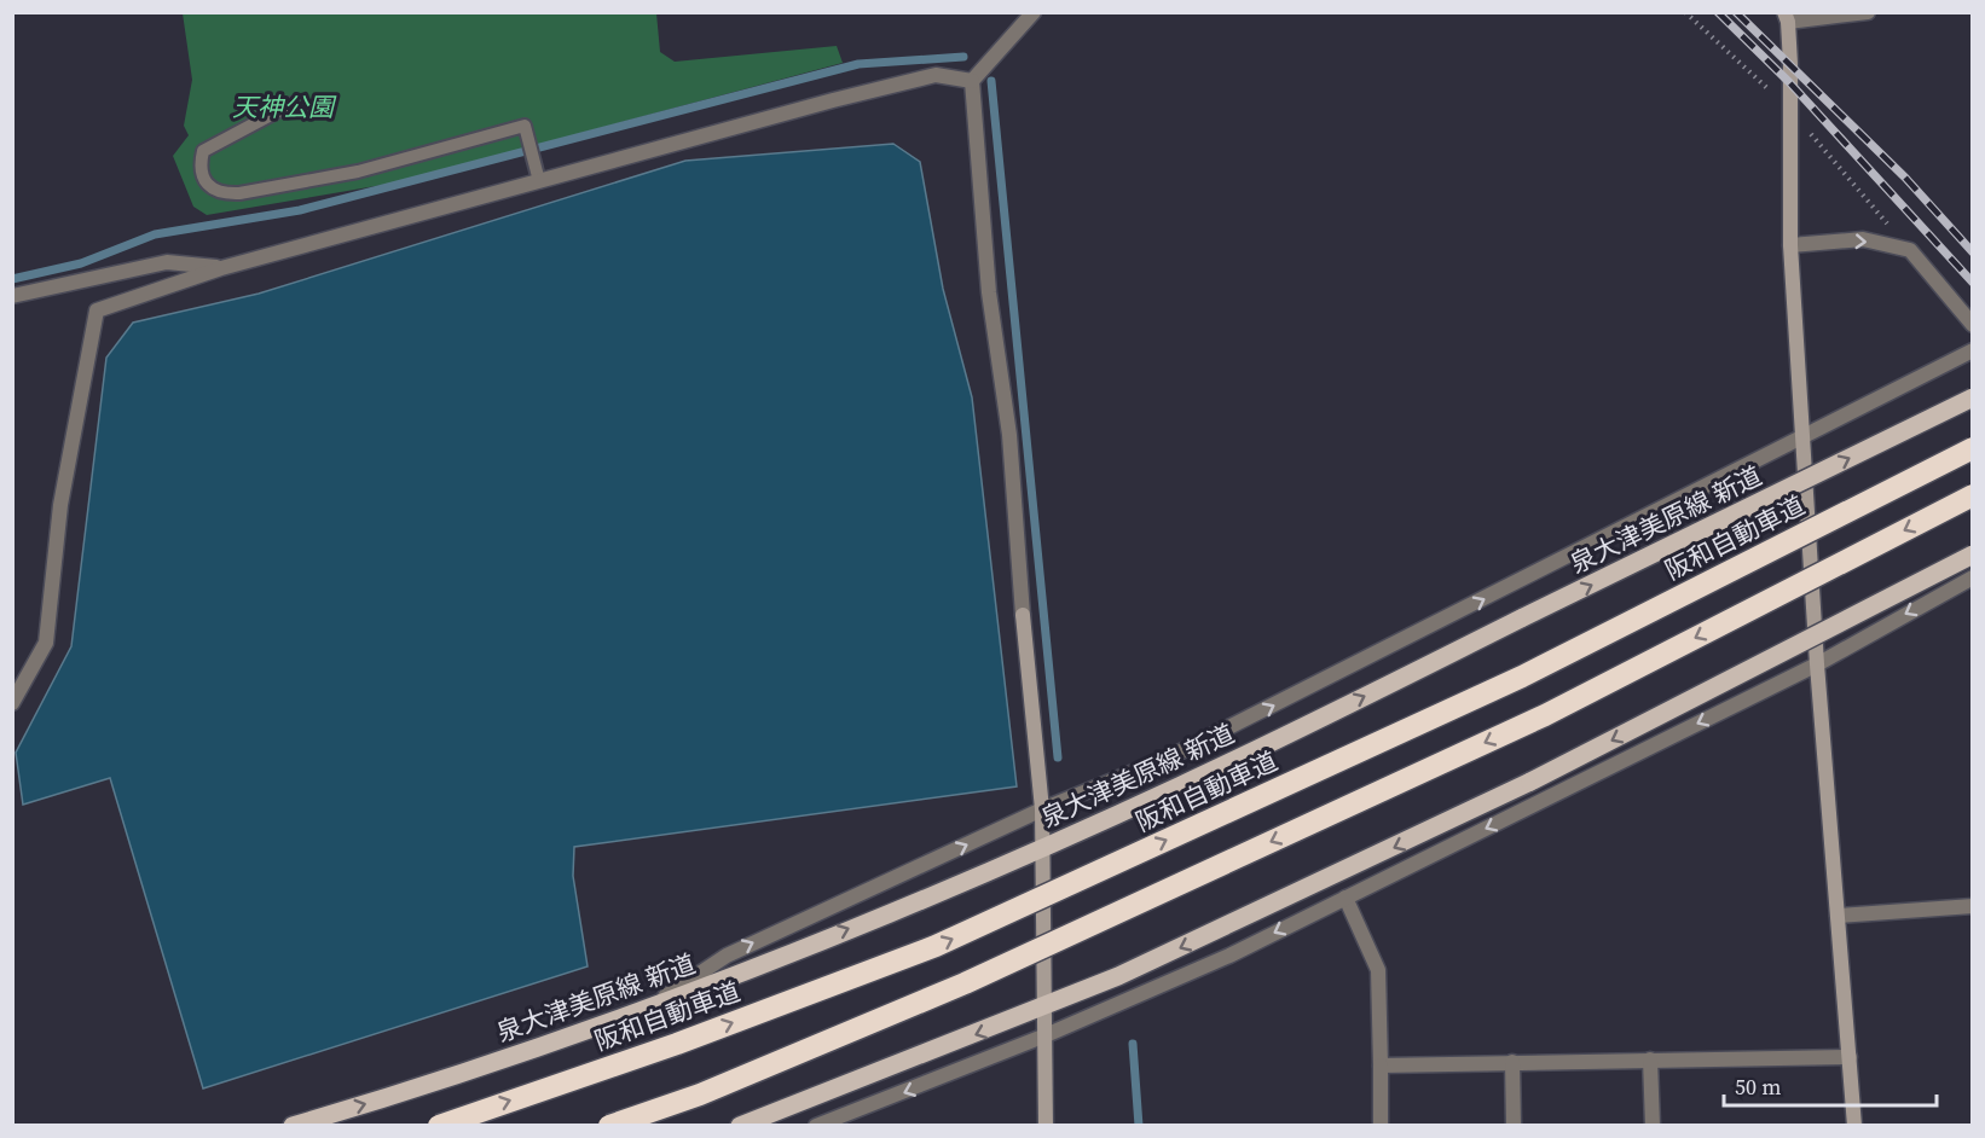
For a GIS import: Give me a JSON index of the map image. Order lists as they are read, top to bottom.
{
  "streets": {
    "highway": ["阪和自動車道"],
    "main road": ["泉大津美原線 新道"]
  },
  "parks": ["天神公園"],
  "scale_bar": "50 m"
}
